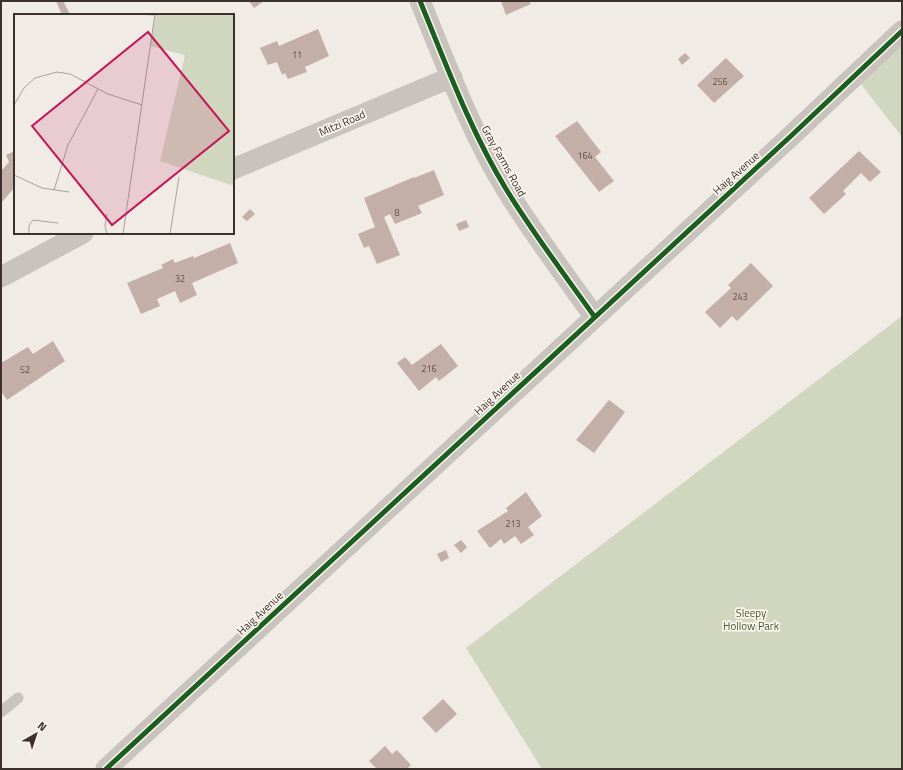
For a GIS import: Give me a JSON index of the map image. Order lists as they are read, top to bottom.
{
  "streets": {
    "street": ["Mitzi Road", "Gray Farms Road", "Haig Avenue"]
  },
  "crossings": [
    ["Mitzi Road", "Gray Farms Road"],
    ["Gray Farms Road", "Haig Avenue"]
  ],
  "parks": ["Sleepy Hollow Park"],
  "house_numbers": [
    "11",
    "256",
    "164",
    "8",
    "32",
    "243",
    "216",
    "52",
    "213"
  ],
  "north": "top right"
}
